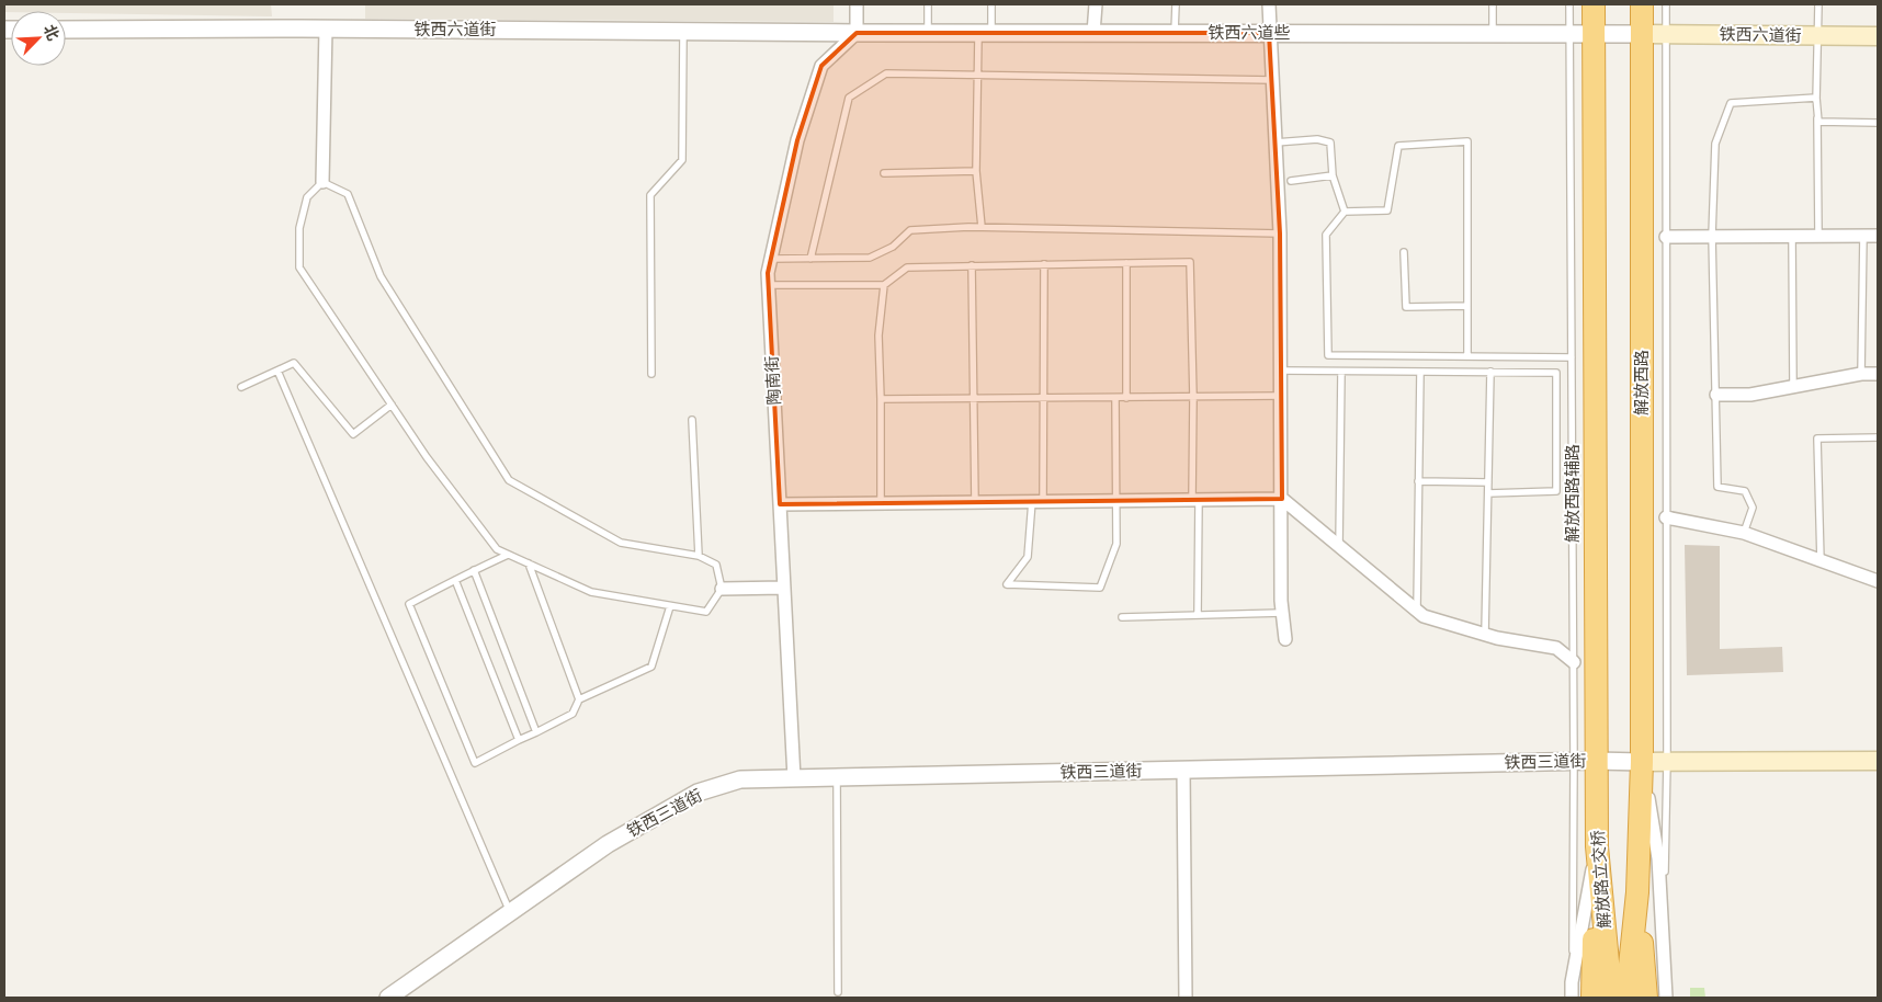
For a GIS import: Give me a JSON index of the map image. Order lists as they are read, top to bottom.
{
  "streets": {
    "highway": ["解放西路", "解放路立交桥"],
    "main road": ["铁西六道街", "铁西三道街"],
    "street": ["铁西六道些", "陶南街"],
    "lane": ["解放西路辅路"]
  },
  "crossings": [
    ["铁西六道街", "铁西六道些"],
    ["铁西六道街", "陶南街"],
    ["铁西六道街", "解放西路"],
    ["铁西六道些", "陶南街"],
    ["铁西六道些", "解放西路"],
    ["铁西六道些", "解放西路辅路"],
    ["陶南街", "铁西三道街"],
    ["解放西路", "铁西三道街"],
    ["解放西路", "解放路立交桥"],
    ["解放西路辅路", "铁西三道街"],
    ["铁西三道街", "解放路立交桥"]
  ],
  "north": "top right"
}
